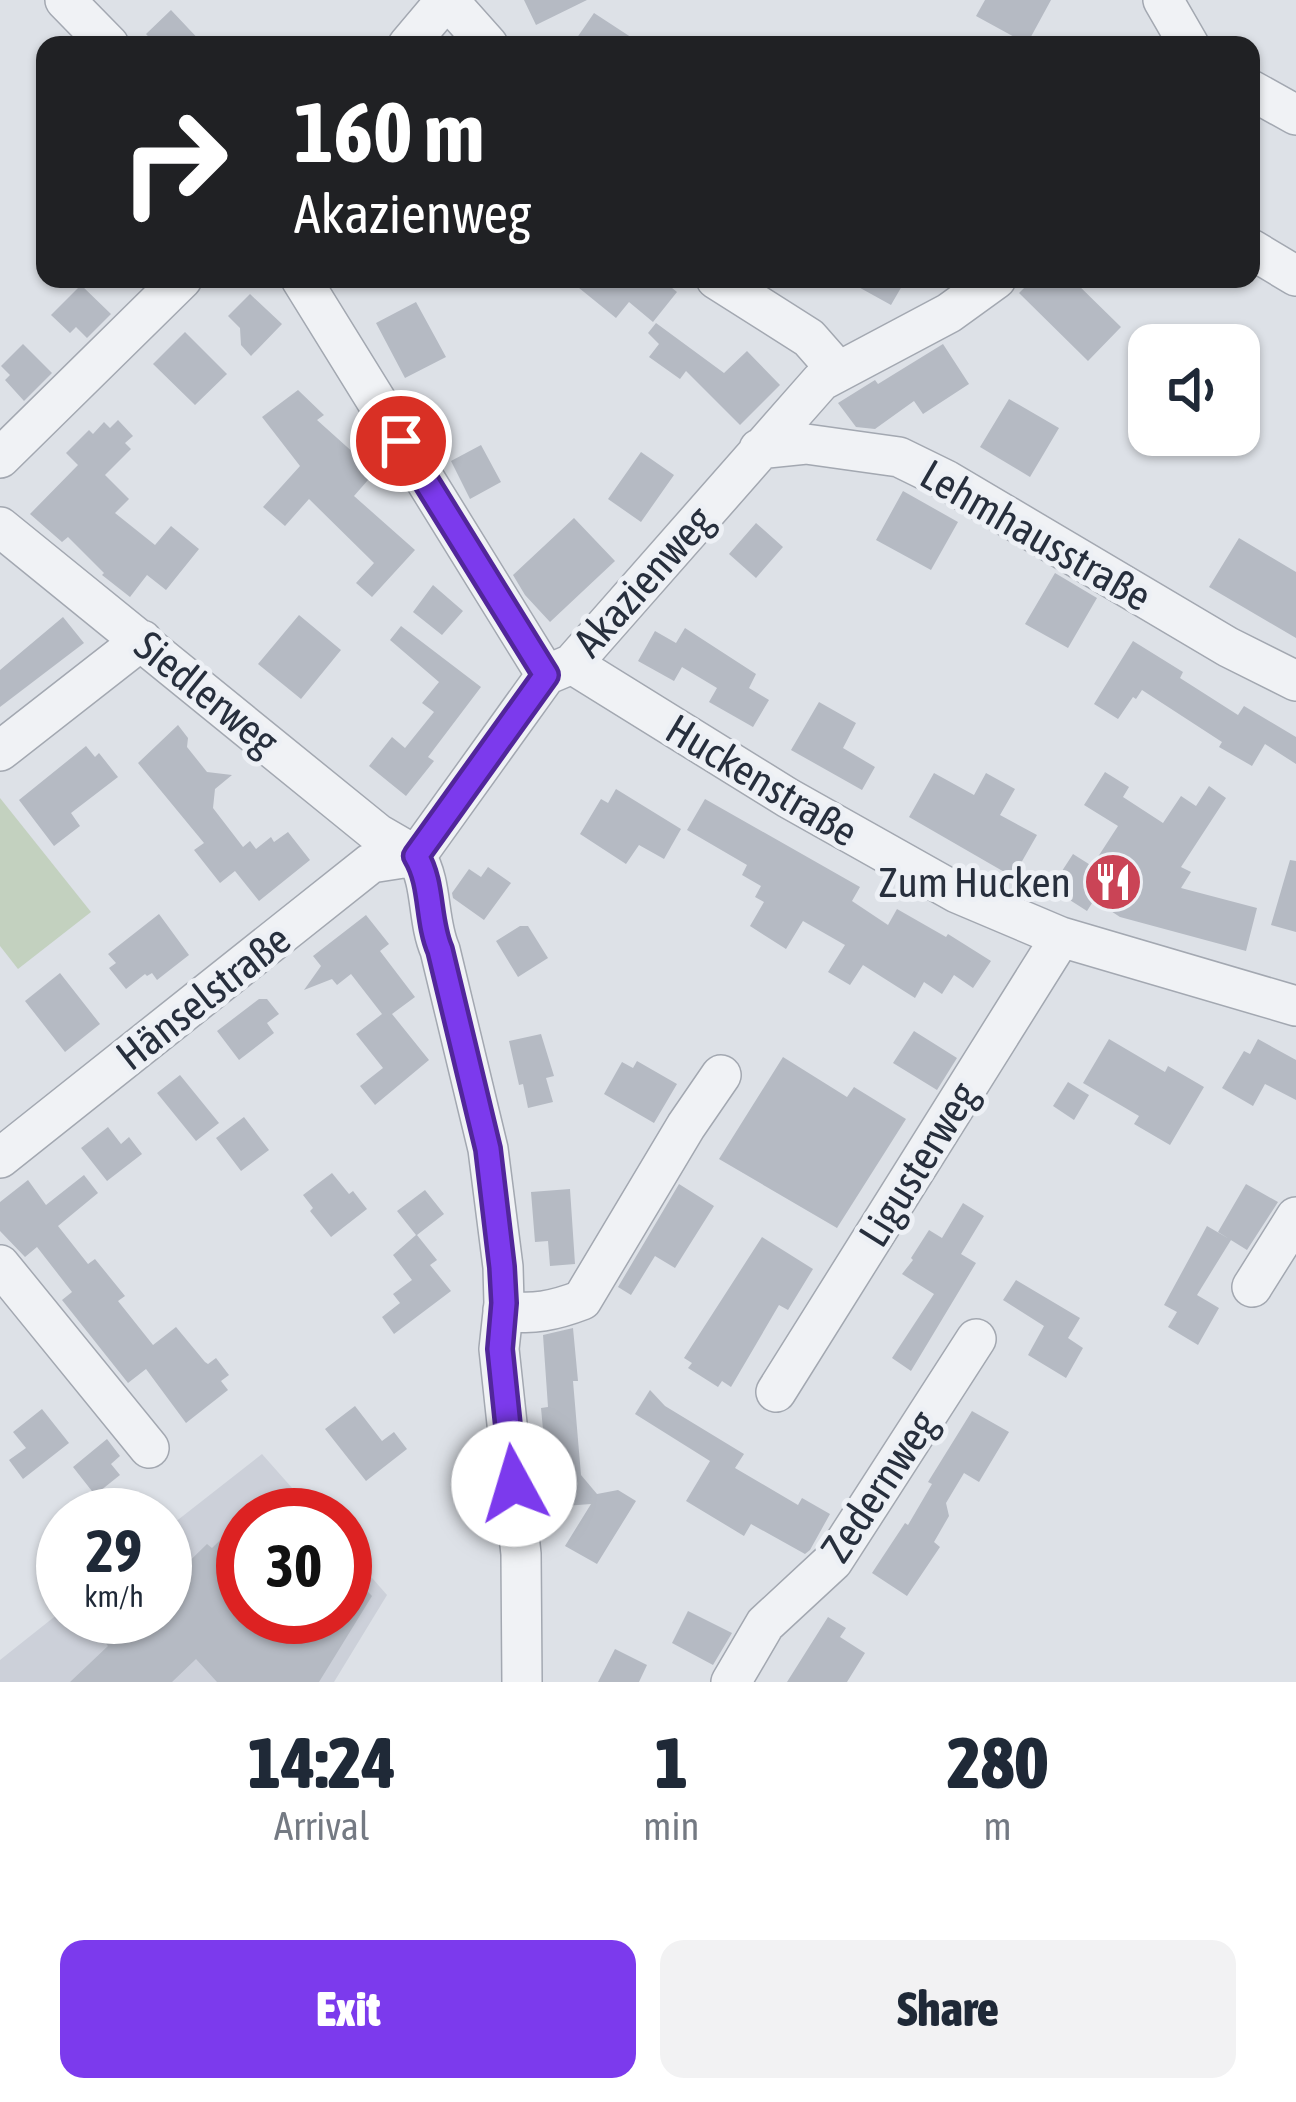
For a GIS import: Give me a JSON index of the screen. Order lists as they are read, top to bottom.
{
  "streets": {
    "street": [
      "Lehmhausstraße",
      "Akazienweg",
      "Siedlerweg",
      "Huckenstraße",
      "Hänselstraße",
      "Ligusterweg",
      "Zedernweg"
    ]
  },
  "crossings": [
    ["Lehmhausstraße", "Akazienweg"],
    ["Akazienweg", "Siedlerweg"],
    ["Akazienweg", "Huckenstraße"],
    ["Akazienweg", "Hänselstraße"],
    ["Siedlerweg", "Hänselstraße"],
    ["Huckenstraße", "Ligusterweg"]
  ],
  "places": {
    "restaurant": ["Zum Hucken"]
  },
  "page": {
    "turn": ["160 m", "Akazienweg"],
    "speed": "29 km/h",
    "limit": "30",
    "eta": [
      "14:24",
      "Arrival",
      "1",
      "min",
      "280",
      "m"
    ],
    "buttons": ["Exit", "Share"]
  }
}
